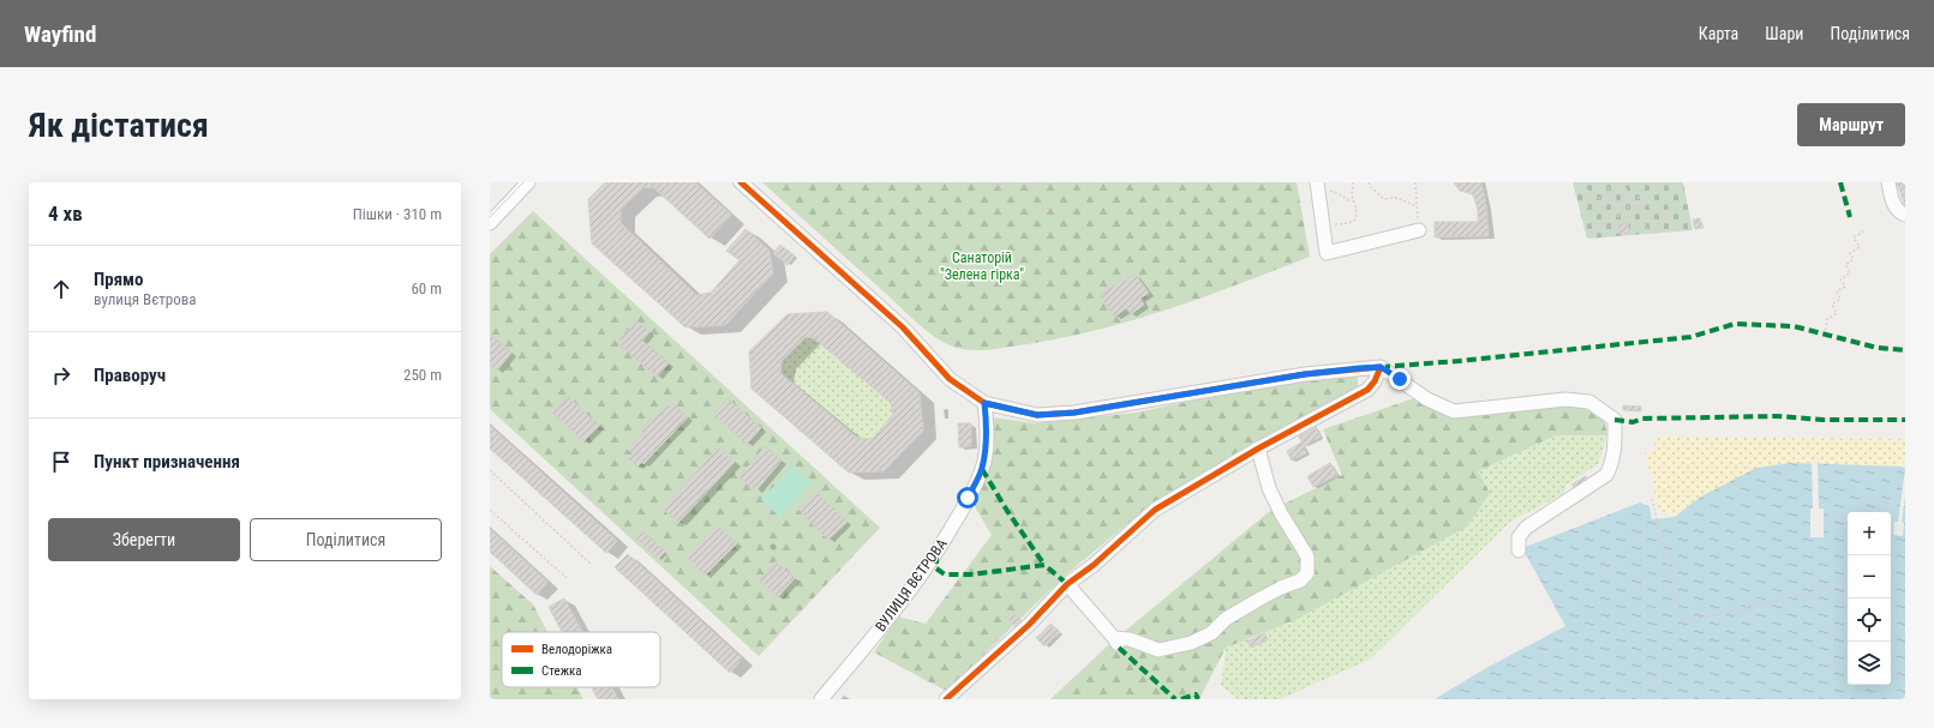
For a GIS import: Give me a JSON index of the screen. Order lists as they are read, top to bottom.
{
  "streets": {
    "street": ["ВУЛИЦЯ ВЄТРОВА"]
  },
  "parks": ["Санаторій \"Зелена гірка\""],
  "legend": ["Велодоріжка", "Стежка"],
  "page": {
    "header": "Wayfind",
    "nav": ["Карта", "Шари", "Поділитися"],
    "buttons": [
      "Маршрут",
      ["Зберегти", "Поділитися"]
    ],
    "title": "Як дістатися",
    "heading": ["4 хв", "Пішки · 310 m"],
    "list": [
      ["Прямо", "вулиця Вєтрова", "60 m"],
      ["Праворуч", "250 m"],
      "Пункт призначення"
    ],
    "map_buttons": ["+", "−"]
  }
}
